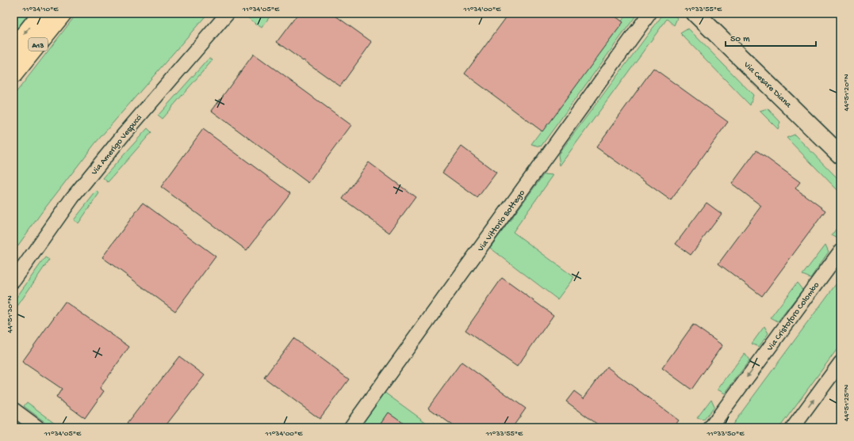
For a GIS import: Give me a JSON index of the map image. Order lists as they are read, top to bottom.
{
  "streets": {
    "highway": ["A13"],
    "main road": ["Via Cesare Diana"],
    "street": ["Via Amerigo Vespucci", "Via Vittorio Bottego", "Via Cristoforo Colombo"]
  },
  "scale_bar": "50 m",
  "coordinates": [
    "11°34'10\"E",
    "11°34'05\"E",
    "11°34'00\"E",
    "11°33'55\"E",
    "44°51'20\"N",
    "44°51'30\"N",
    "44°51'25\"N",
    "11°33'50\"E"
  ]
}
